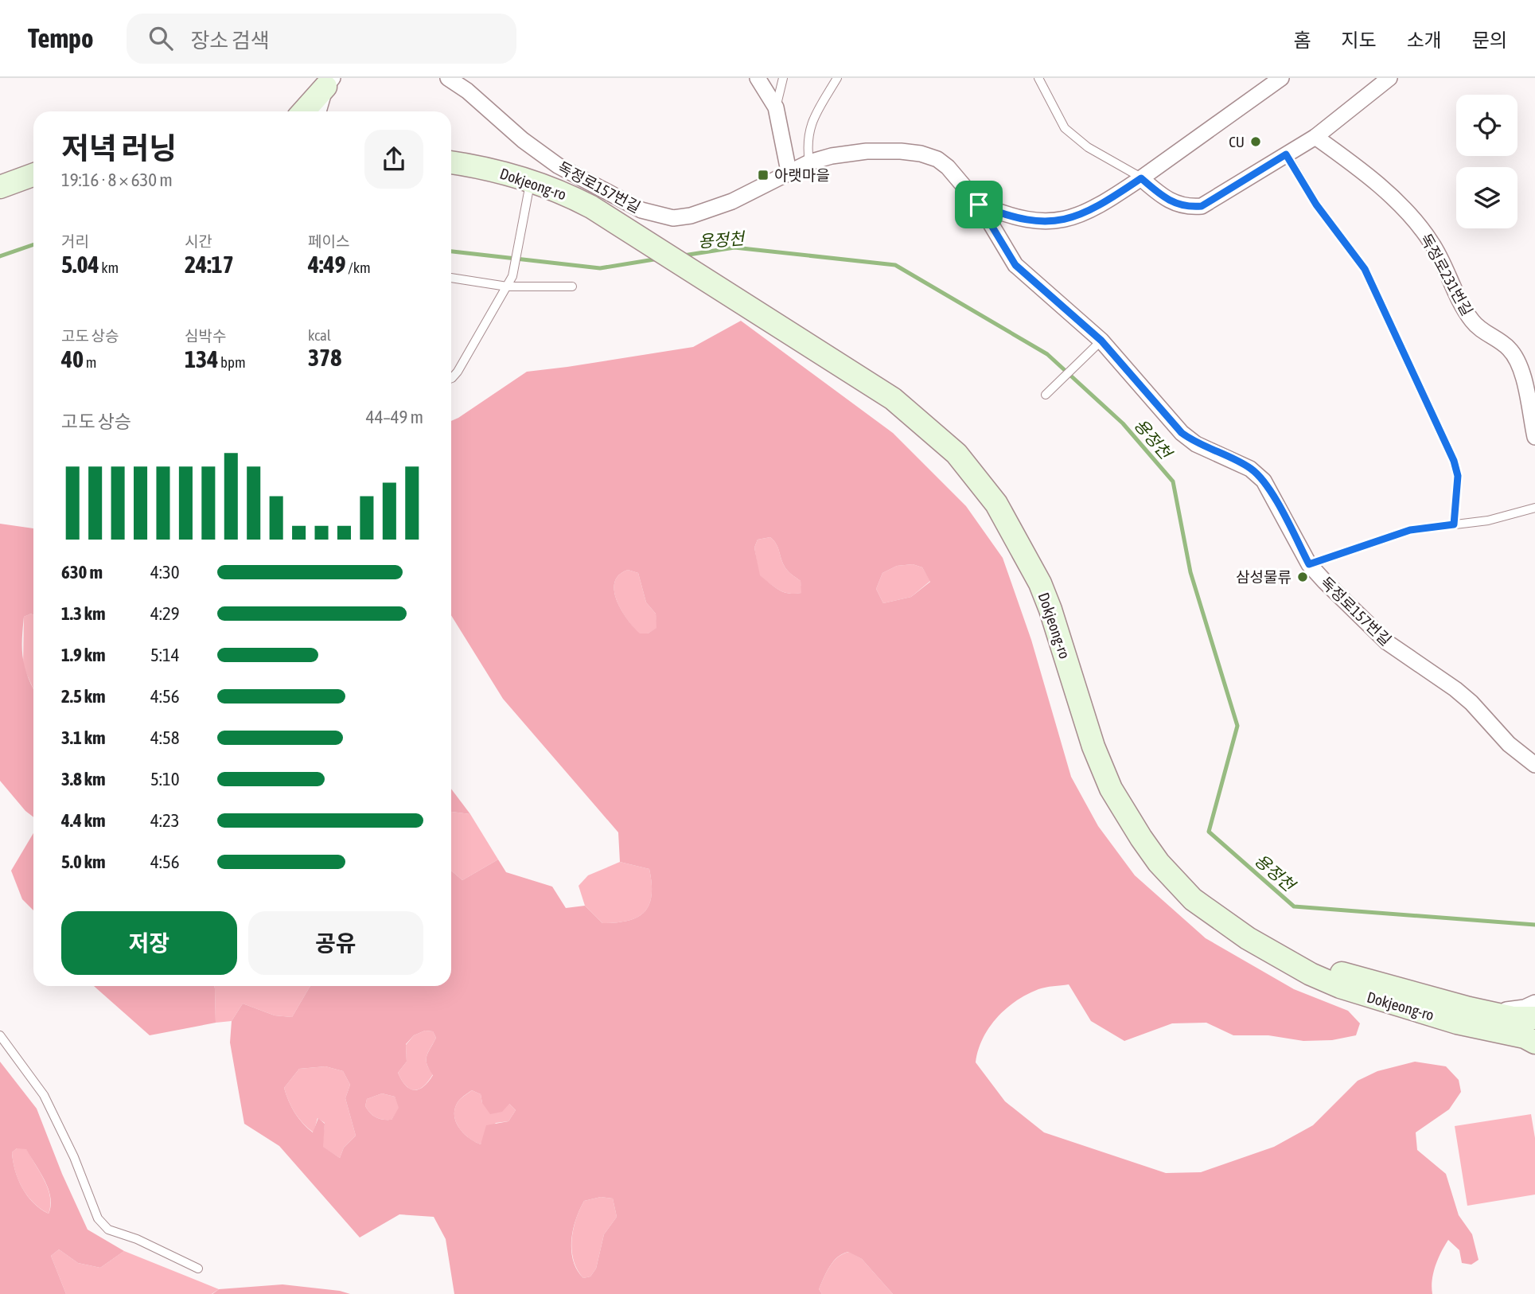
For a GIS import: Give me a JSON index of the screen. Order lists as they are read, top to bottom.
{
  "streets": {
    "street": ["Dokjeong-ro", "독정로157번길", "독정로231번길"]
  },
  "water": ["용정천"],
  "places": {
    "other": ["CU", "삼성물류"],
    "transit": ["아랫마을"]
  },
  "page": {
    "header": "Tempo",
    "search": "장소 검색",
    "nav": [
      "홈",
      "지도",
      "소개",
      "문의"
    ],
    "heading": ["저녁 러닝", "19:16 · 8 × 630 m"],
    "stats": [
      ["거리", "5.04 km"],
      ["시간", "24:17"],
      ["페이스", "4:49 /km"],
      ["고도 상승", "40 m"],
      ["심박수", "134 bpm"],
      ["kcal", "378"]
    ],
    "chart": ["고도 상승", "44–49 m"],
    "list": [
      {
        "name": "630 m",
        "note": "4:30"
      },
      {
        "name": "1.3 km",
        "note": "4:29"
      },
      {
        "name": "1.9 km",
        "note": "5:14"
      },
      {
        "name": "2.5 km",
        "note": "4:56"
      },
      {
        "name": "3.1 km",
        "note": "4:58"
      },
      {
        "name": "3.8 km",
        "note": "5:10"
      },
      {
        "name": "4.4 km",
        "note": "4:23"
      },
      {
        "name": "5.0 km",
        "note": "4:56"
      }
    ],
    "buttons": ["저장", "공유"]
  }
}
